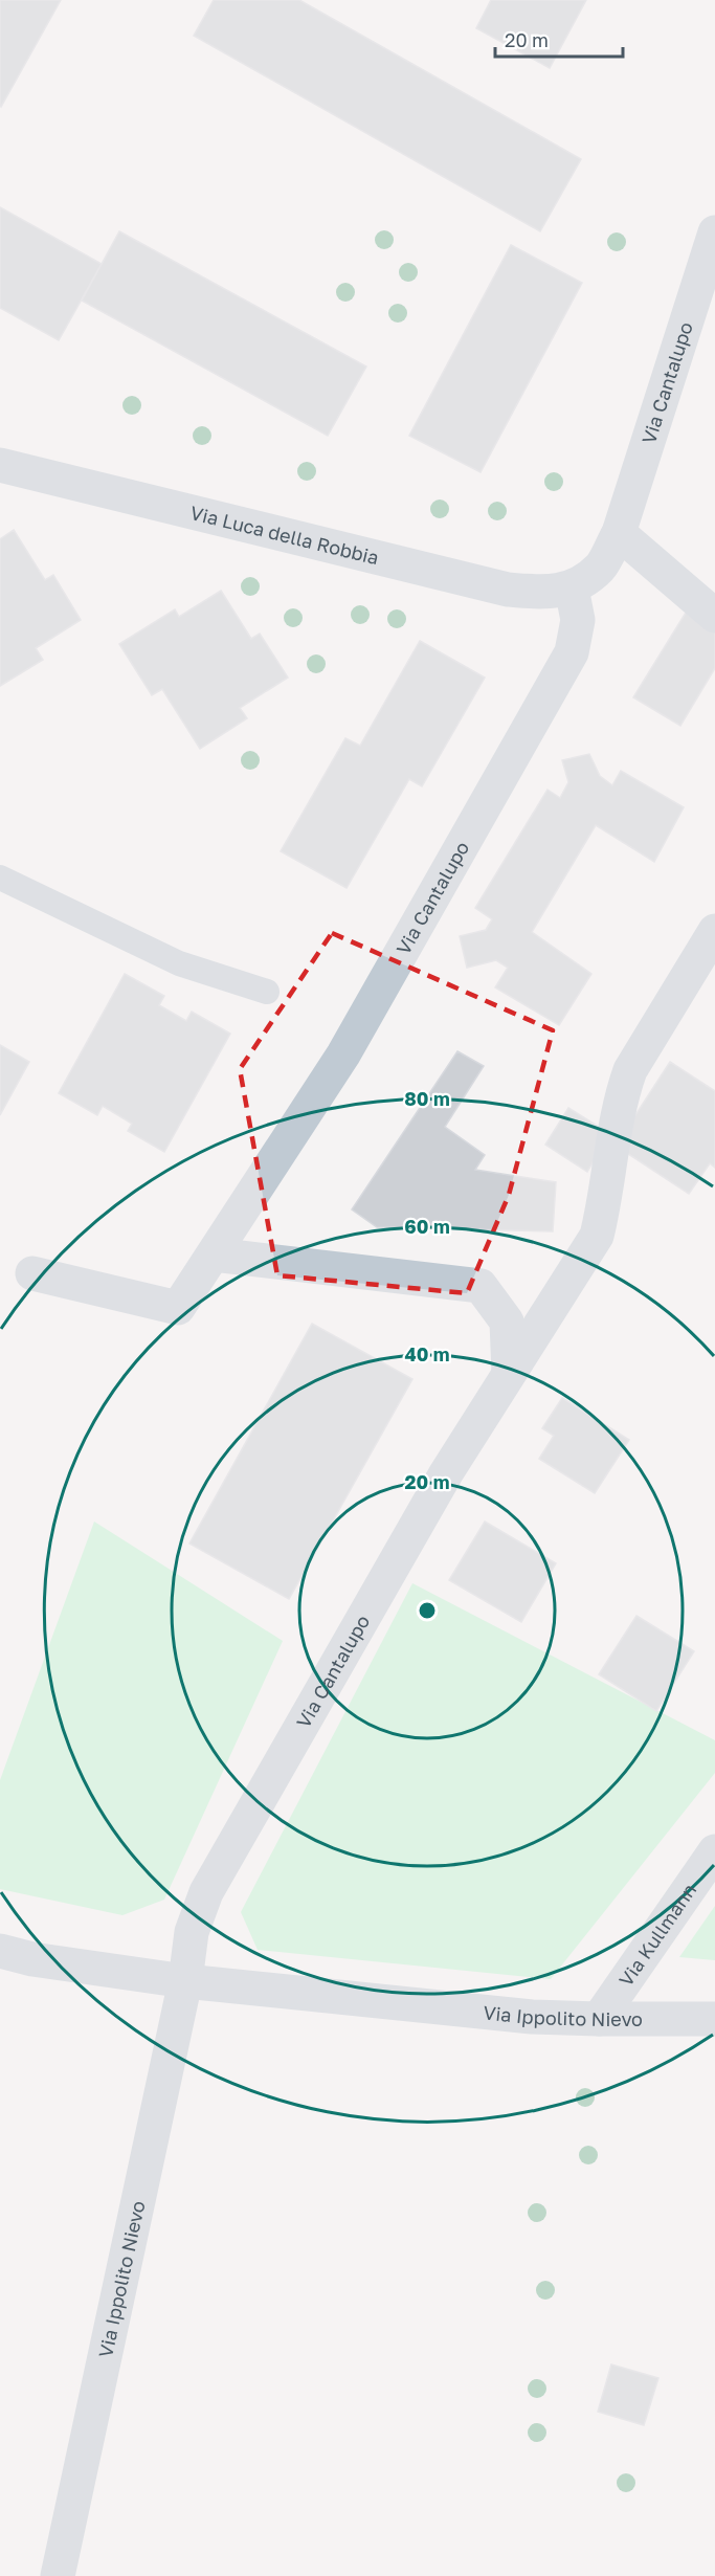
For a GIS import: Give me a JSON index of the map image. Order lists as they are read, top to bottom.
{
  "streets": {
    "street": [
      "Via Cantalupo",
      "Via Luca della Robbia",
      "Via Kullmann",
      "Via Ippolito Nievo"
    ]
  },
  "crossings": [
    ["Via Cantalupo", "Via Luca della Robbia"],
    ["Via Cantalupo", "Via Ippolito Nievo"],
    ["Via Kullmann", "Via Ippolito Nievo"]
  ],
  "scale_bar": "20 m",
  "rings": [
    "80 m",
    "60 m",
    "40 m",
    "20 m"
  ]
}
